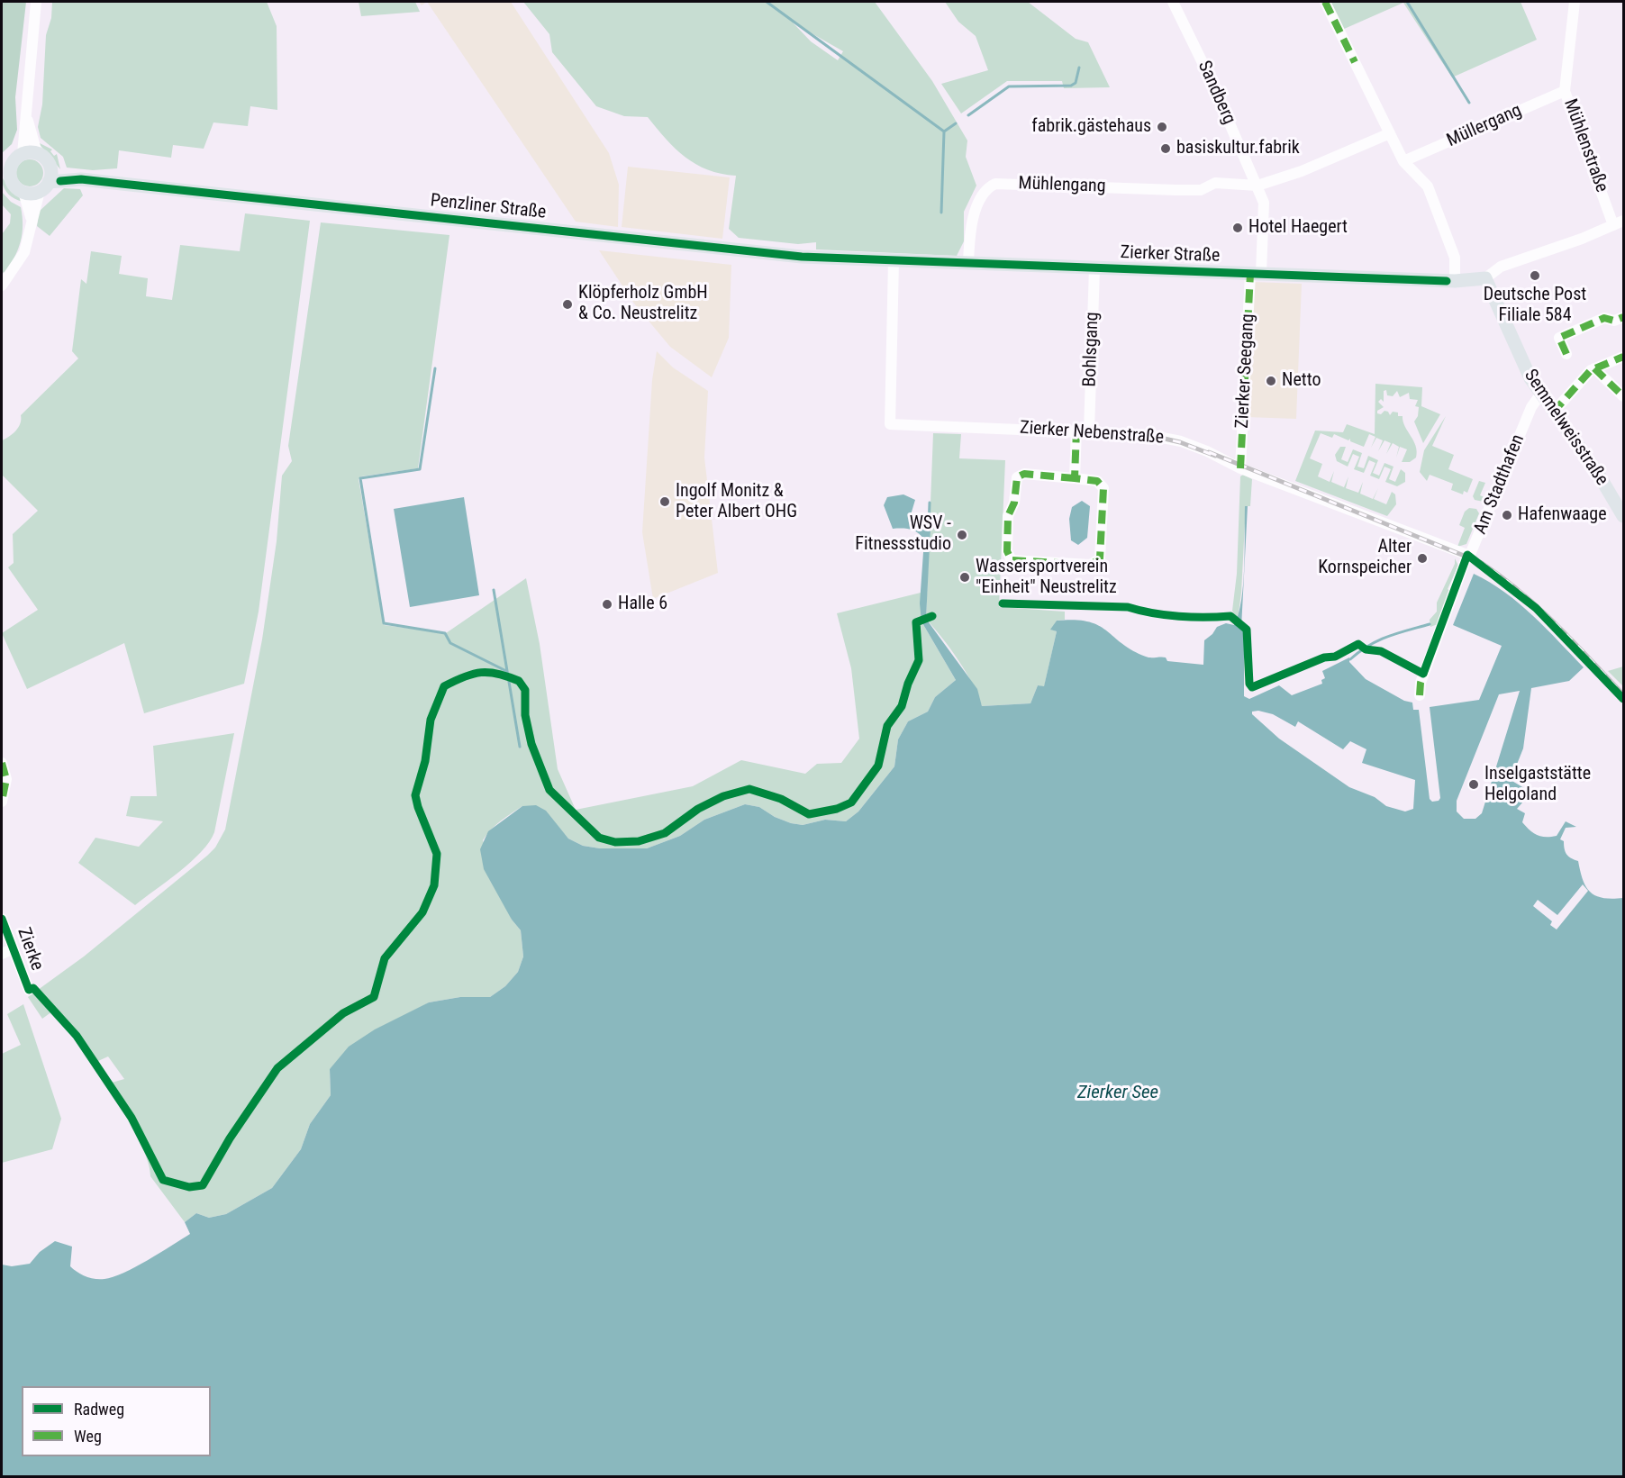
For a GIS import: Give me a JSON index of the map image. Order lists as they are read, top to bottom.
{
  "streets": {
    "main road": ["Penzliner Straße", "Zierker Straße", "Semmelweisstraße"],
    "street": [
      "Sandberg",
      "Müllergang",
      "Mühlenstraße",
      "Mühlengang",
      "Bohlsgang",
      "Zierker Seegang",
      "Zierker Nebenstraße",
      "Am Stadthafen",
      "Zierke"
    ]
  },
  "crossings": [
    ["Sandberg", "Mühlengang"],
    ["Sandberg", "Zierker Straße"],
    ["Sandberg", "Zierker Seegang"],
    ["Müllergang", "Mühlenstraße"],
    ["Mühlenstraße", "Zierker Straße"],
    ["Mühlengang", "Zierker Straße"],
    ["Penzliner Straße", "Zierker Straße"],
    ["Penzliner Straße", "Zierker Nebenstraße"],
    ["Zierker Straße", "Bohlsgang"],
    ["Zierker Straße", "Zierker Seegang"],
    ["Zierker Straße", "Semmelweisstraße"],
    ["Zierker Straße", "Zierker Nebenstraße"],
    ["Bohlsgang", "Zierker Nebenstraße"],
    ["Zierker Seegang", "Zierker Nebenstraße"],
    ["Semmelweisstraße", "Am Stadthafen"],
    ["Zierker Nebenstraße", "Am Stadthafen"]
  ],
  "water": ["Zierker See"],
  "places": [
    "fabrik.gästehaus",
    "basiskultur.fabrik",
    "Hotel Haegert",
    "Deutsche Post Filiale 584",
    "Klöpferholz GmbH & Co. Neustrelitz",
    "Netto",
    "Ingolf Monitz & Peter Albert OHG",
    "Hafenwaage",
    "WSV - Fitnessstudio",
    "Alter Kornspeicher",
    "Wassersportverein \"Einheit\" Neustrelitz",
    "Halle 6",
    "Inselgaststätte Helgoland"
  ],
  "legend": ["Radweg", "Weg"]
}
